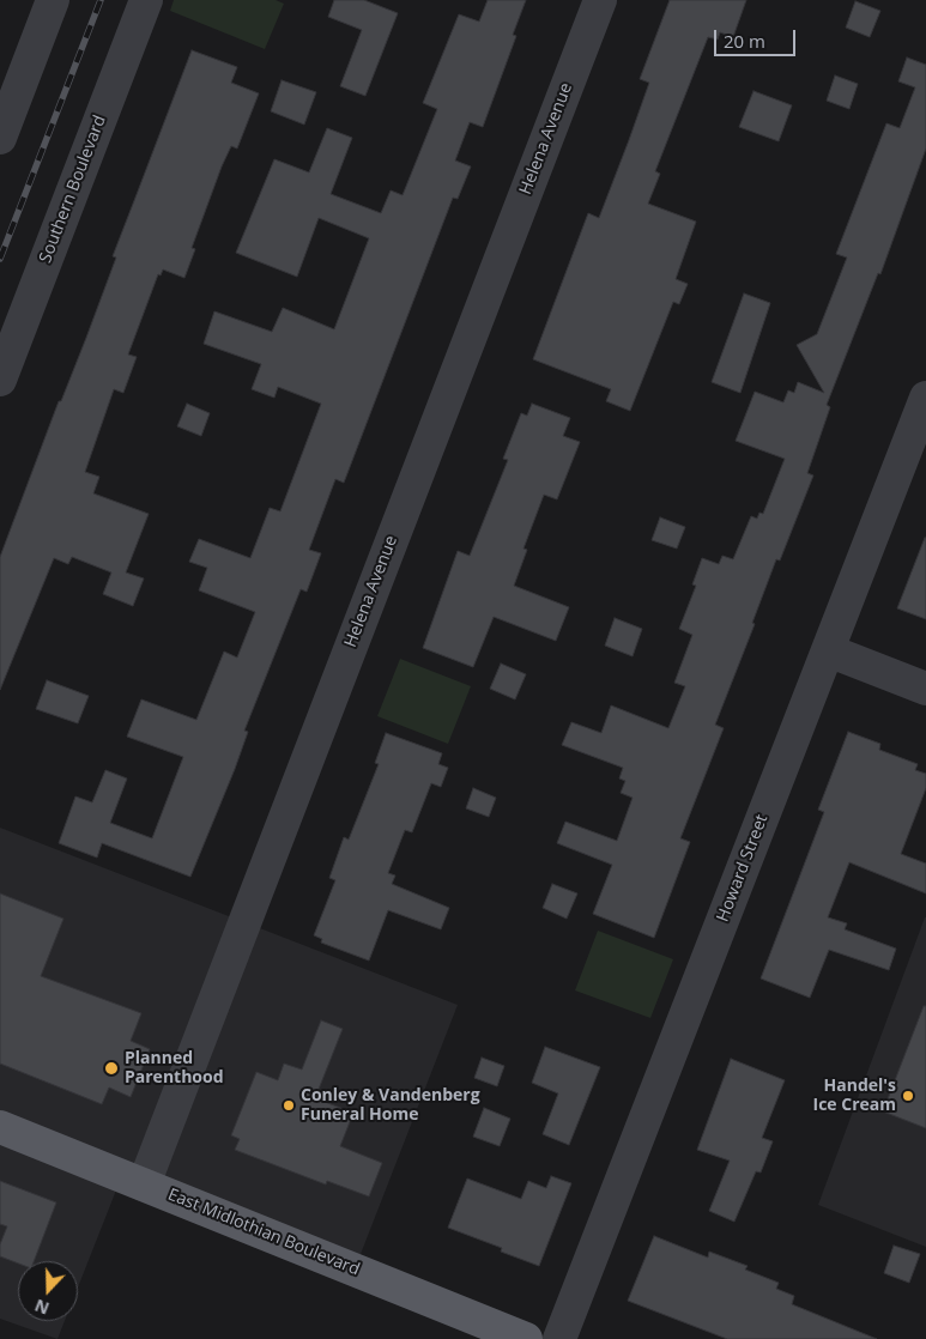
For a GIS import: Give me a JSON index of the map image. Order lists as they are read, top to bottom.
{
  "streets": {
    "main road": ["East Midlothian Boulevard"],
    "street": ["Helena Avenue", "Southern Boulevard", "Howard Street"]
  },
  "crossings": [
    ["Helena Avenue", "East Midlothian Boulevard"]
  ],
  "places": ["Planned Parenthood", "Handel's Ice Cream", "Conley & Vandenberg Funeral Home"],
  "scale_bar": "20 m",
  "north": "bottom"
}
